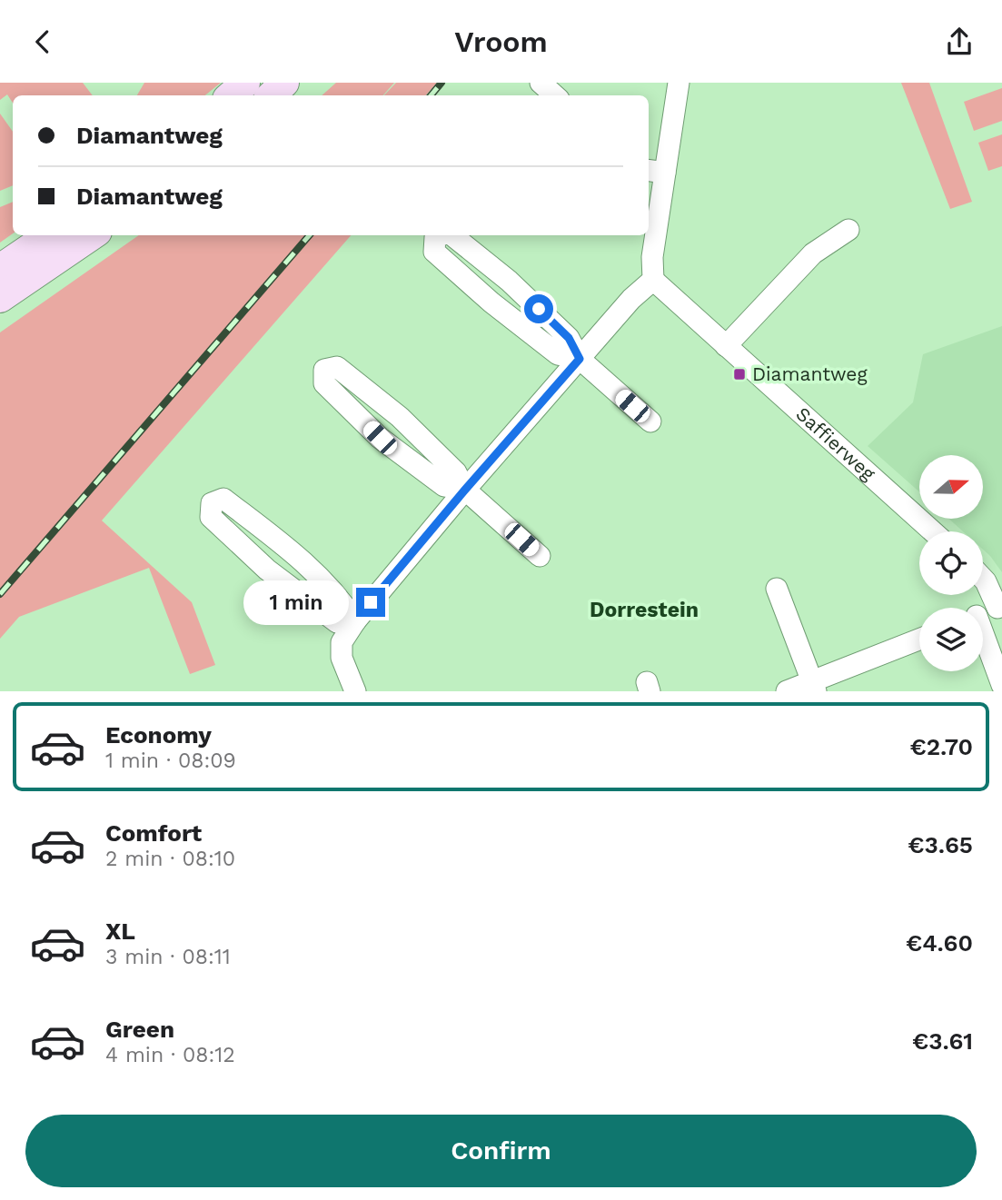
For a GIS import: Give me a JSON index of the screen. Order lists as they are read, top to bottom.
{
  "streets": {
    "street": ["Saffierweg"]
  },
  "districts": ["Dorrestein"],
  "places": {
    "transit": ["Diamantweg"]
  },
  "north": "right",
  "page": {
    "header": "Vroom",
    "banner": ["Diamantweg", "Diamantweg"],
    "bubble": "1 min",
    "list": [
      {
        "name": "Economy",
        "note": "1 min · 08:09",
        "value": "€2.70"
      },
      {
        "name": "Comfort",
        "note": "2 min · 08:10",
        "value": "€3.65"
      },
      {
        "name": "XL",
        "note": "3 min · 08:11",
        "value": "€4.60"
      },
      {
        "name": "Green",
        "note": "4 min · 08:12",
        "value": "€3.61"
      }
    ],
    "buttons": "Confirm"
  }
}
